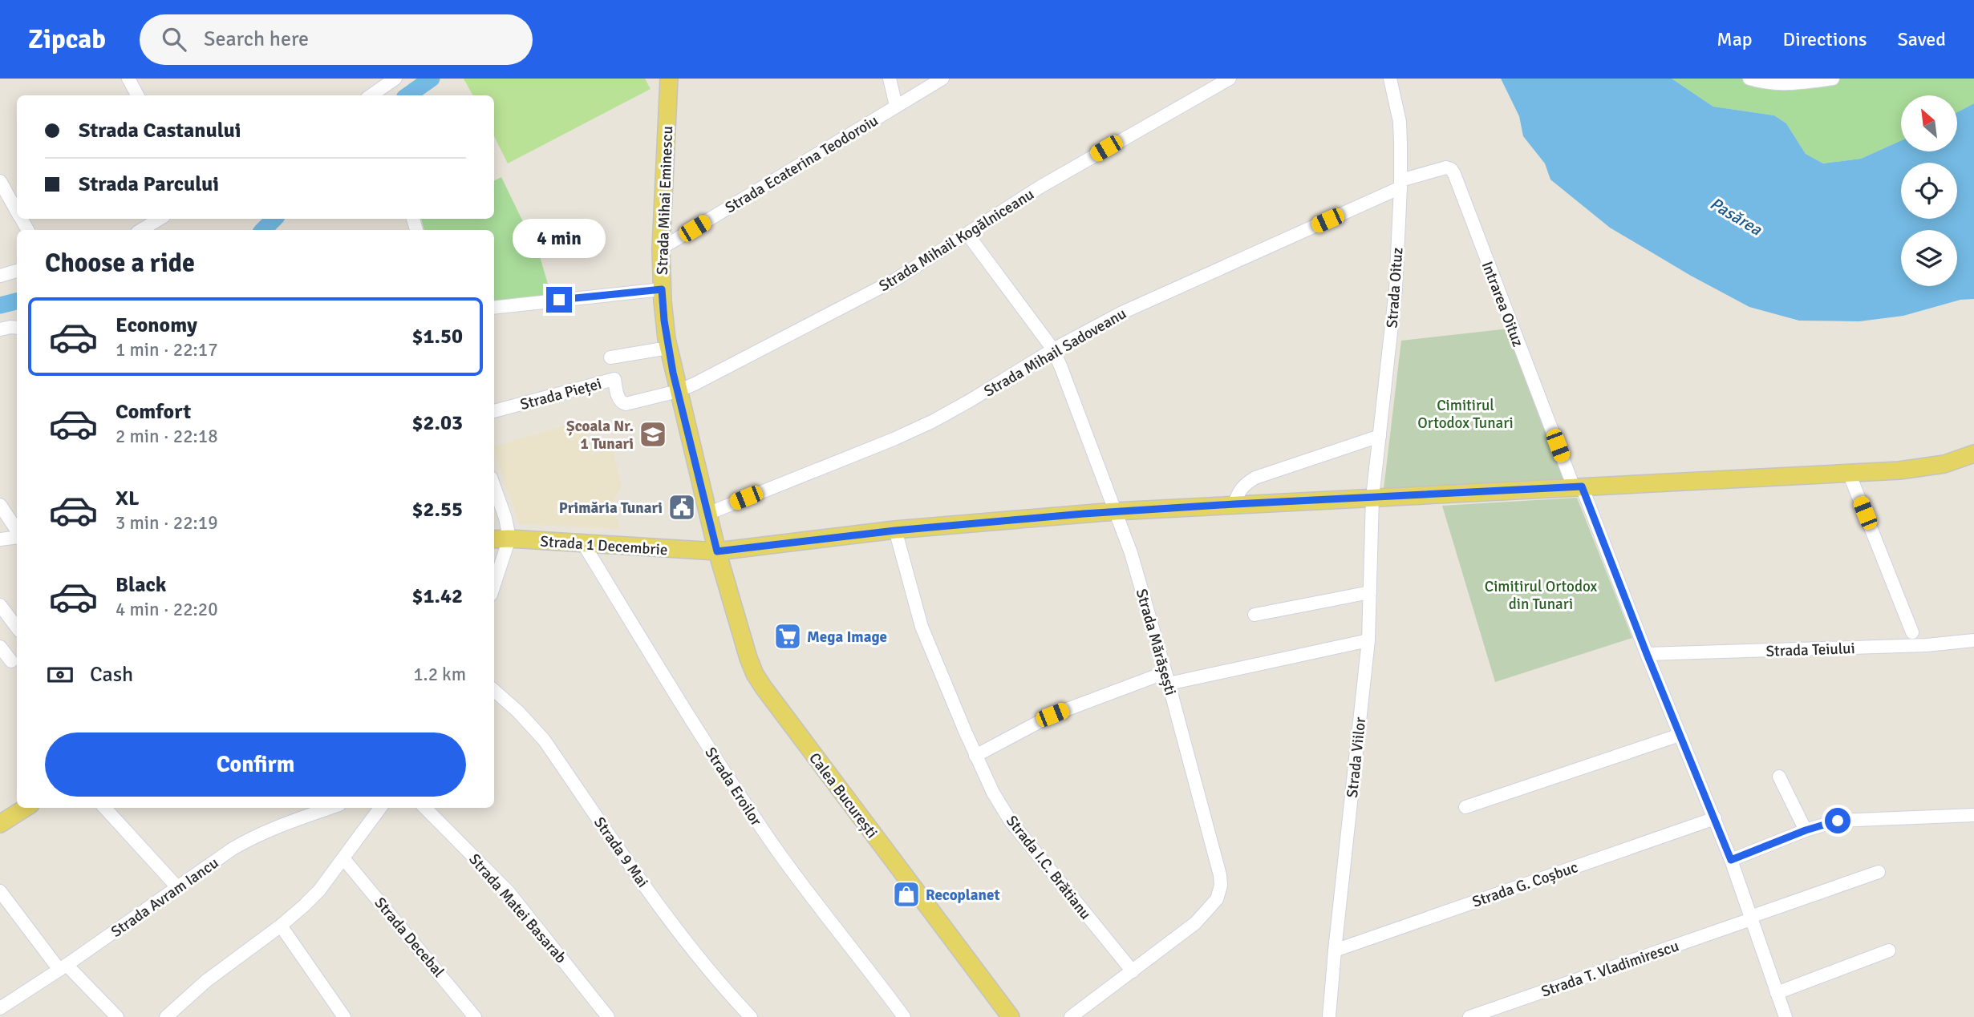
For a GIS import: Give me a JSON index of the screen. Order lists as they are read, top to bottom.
{
  "streets": {
    "main road": ["Strada Mihai Eminescu", "Strada 1 Decembrie", "Calea București"],
    "street": [
      "Strada Ecaterina Teodoroiu",
      "Strada Mihail Kogălniceanu",
      "Strada Oituz",
      "Intrarea Oituz",
      "Strada Mihail Sadoveanu",
      "Strada Pieței",
      "Strada Mărășești",
      "Strada Teiului",
      "Strada Viilor",
      "Strada Eroilor",
      "Strada 9 Mai",
      "Strada I.C. Brătianu",
      "Strada G. Coșbuc",
      "Strada Avram Iancu",
      "Strada Matei Basarab",
      "Strada Decebal",
      "Strada T. Vladimirescu"
    ]
  },
  "crossings": [
    ["Strada Ecaterina Teodoroiu", "Strada Mihai Eminescu"],
    ["Strada Mihai Eminescu", "Strada Mihail Kogălniceanu"],
    ["Strada Mihai Eminescu", "Strada Mihail Sadoveanu"],
    ["Strada Mihai Eminescu", "Strada Pieței"],
    ["Strada Mihai Eminescu", "Strada 1 Decembrie"],
    ["Strada Mihai Eminescu", "Calea București"],
    ["Strada Mihail Kogălniceanu", "Strada Pieței"],
    ["Strada Mihail Kogălniceanu", "Strada Mărășești"],
    ["Strada Oituz", "Intrarea Oituz"],
    ["Strada Oituz", "Strada Mihail Sadoveanu"],
    ["Strada Oituz", "Strada 1 Decembrie"],
    ["Strada Oituz", "Strada Viilor"],
    ["Intrarea Oituz", "Strada Mihail Sadoveanu"],
    ["Intrarea Oituz", "Strada 1 Decembrie"],
    ["Strada Mihail Sadoveanu", "Strada Mărășești"],
    ["Strada 1 Decembrie", "Strada Mărășești"],
    ["Strada 1 Decembrie", "Strada Viilor"],
    ["Strada 1 Decembrie", "Strada Eroilor"],
    ["Strada 1 Decembrie", "Calea București"],
    ["Strada 1 Decembrie", "Strada I.C. Brătianu"],
    ["Strada Mărășești", "Strada I.C. Brătianu"],
    ["Strada Viilor", "Strada G. Coșbuc"]
  ],
  "water": ["Pasărea"],
  "parks": ["Cimitirul Ortodox Tunari", "Cimitirul Ortodox din Tunari"],
  "places": {
    "school or university": ["Școala Nr. 1 Tunari"],
    "public building": ["Primăria Tunari"],
    "supermarket": ["Mega Image"],
    "shop": ["Recoplanet"]
  },
  "north": "top left",
  "page": {
    "header": "Zipcab",
    "search": "Search here",
    "nav": ["Map", "Directions", "Saved"],
    "banner": ["Strada Castanului", "Strada Parcului"],
    "bubble": "4 min",
    "heading": "Choose a ride",
    "list": [
      {
        "name": "Economy",
        "note": "1 min · 22:17",
        "value": "$1.50"
      },
      {
        "name": "Comfort",
        "note": "2 min · 22:18",
        "value": "$2.03"
      },
      {
        "name": "XL",
        "note": "3 min · 22:19",
        "value": "$2.55"
      },
      {
        "name": "Black",
        "note": "4 min · 22:20",
        "value": "$1.42"
      }
    ],
    "pay": ["Cash", "1.2 km"],
    "buttons": "Confirm"
  }
}
